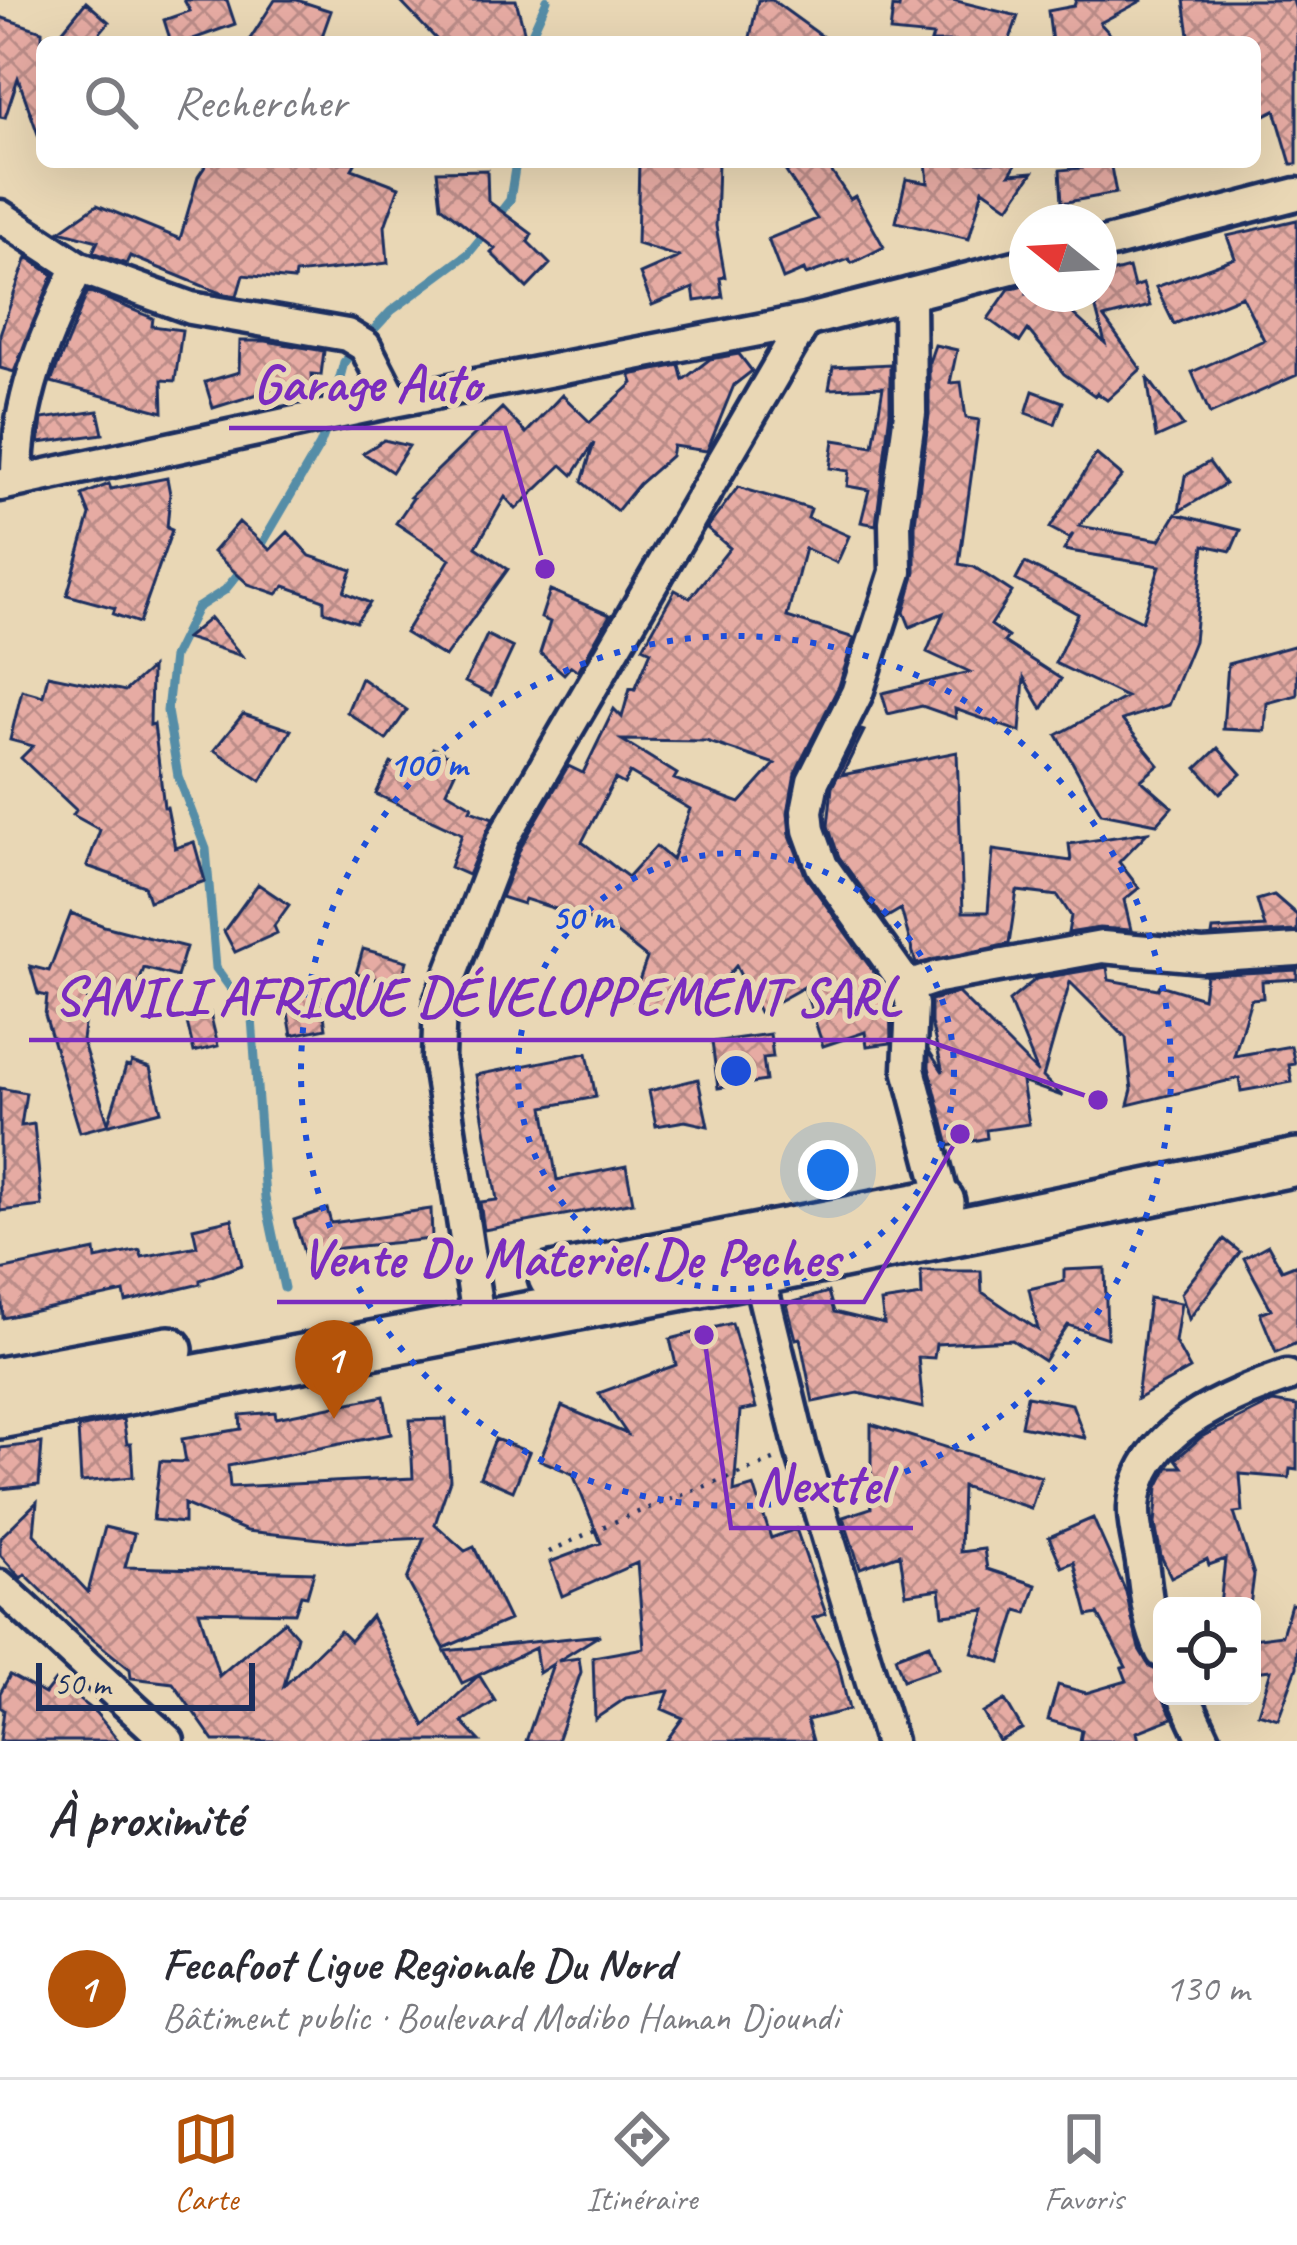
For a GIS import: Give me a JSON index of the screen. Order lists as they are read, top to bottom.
{
  "places": [
    "Garage Auto",
    "SANILI AFRIQUE DÉVELOPPEMENT SARL",
    "Vente Du Materiel De Peches",
    "Nexttel"
  ],
  "scale_bar": "50 m",
  "north": "left",
  "page": {
    "search": "Rechercher",
    "pins": "1",
    "scale": "50 m",
    "heading": "À proximité",
    "list": [
      {
        "mark": "1",
        "name": "Fecafoot Ligue Regionale Du Nord",
        "note": "Bâtiment public · Boulevard Modibo Haman Djoundi",
        "value": "130 m"
      }
    ],
    "nav": ["Carte", "Itinéraire", "Favoris"]
  },
  "rings": ["100 m", "50 m"]
}
